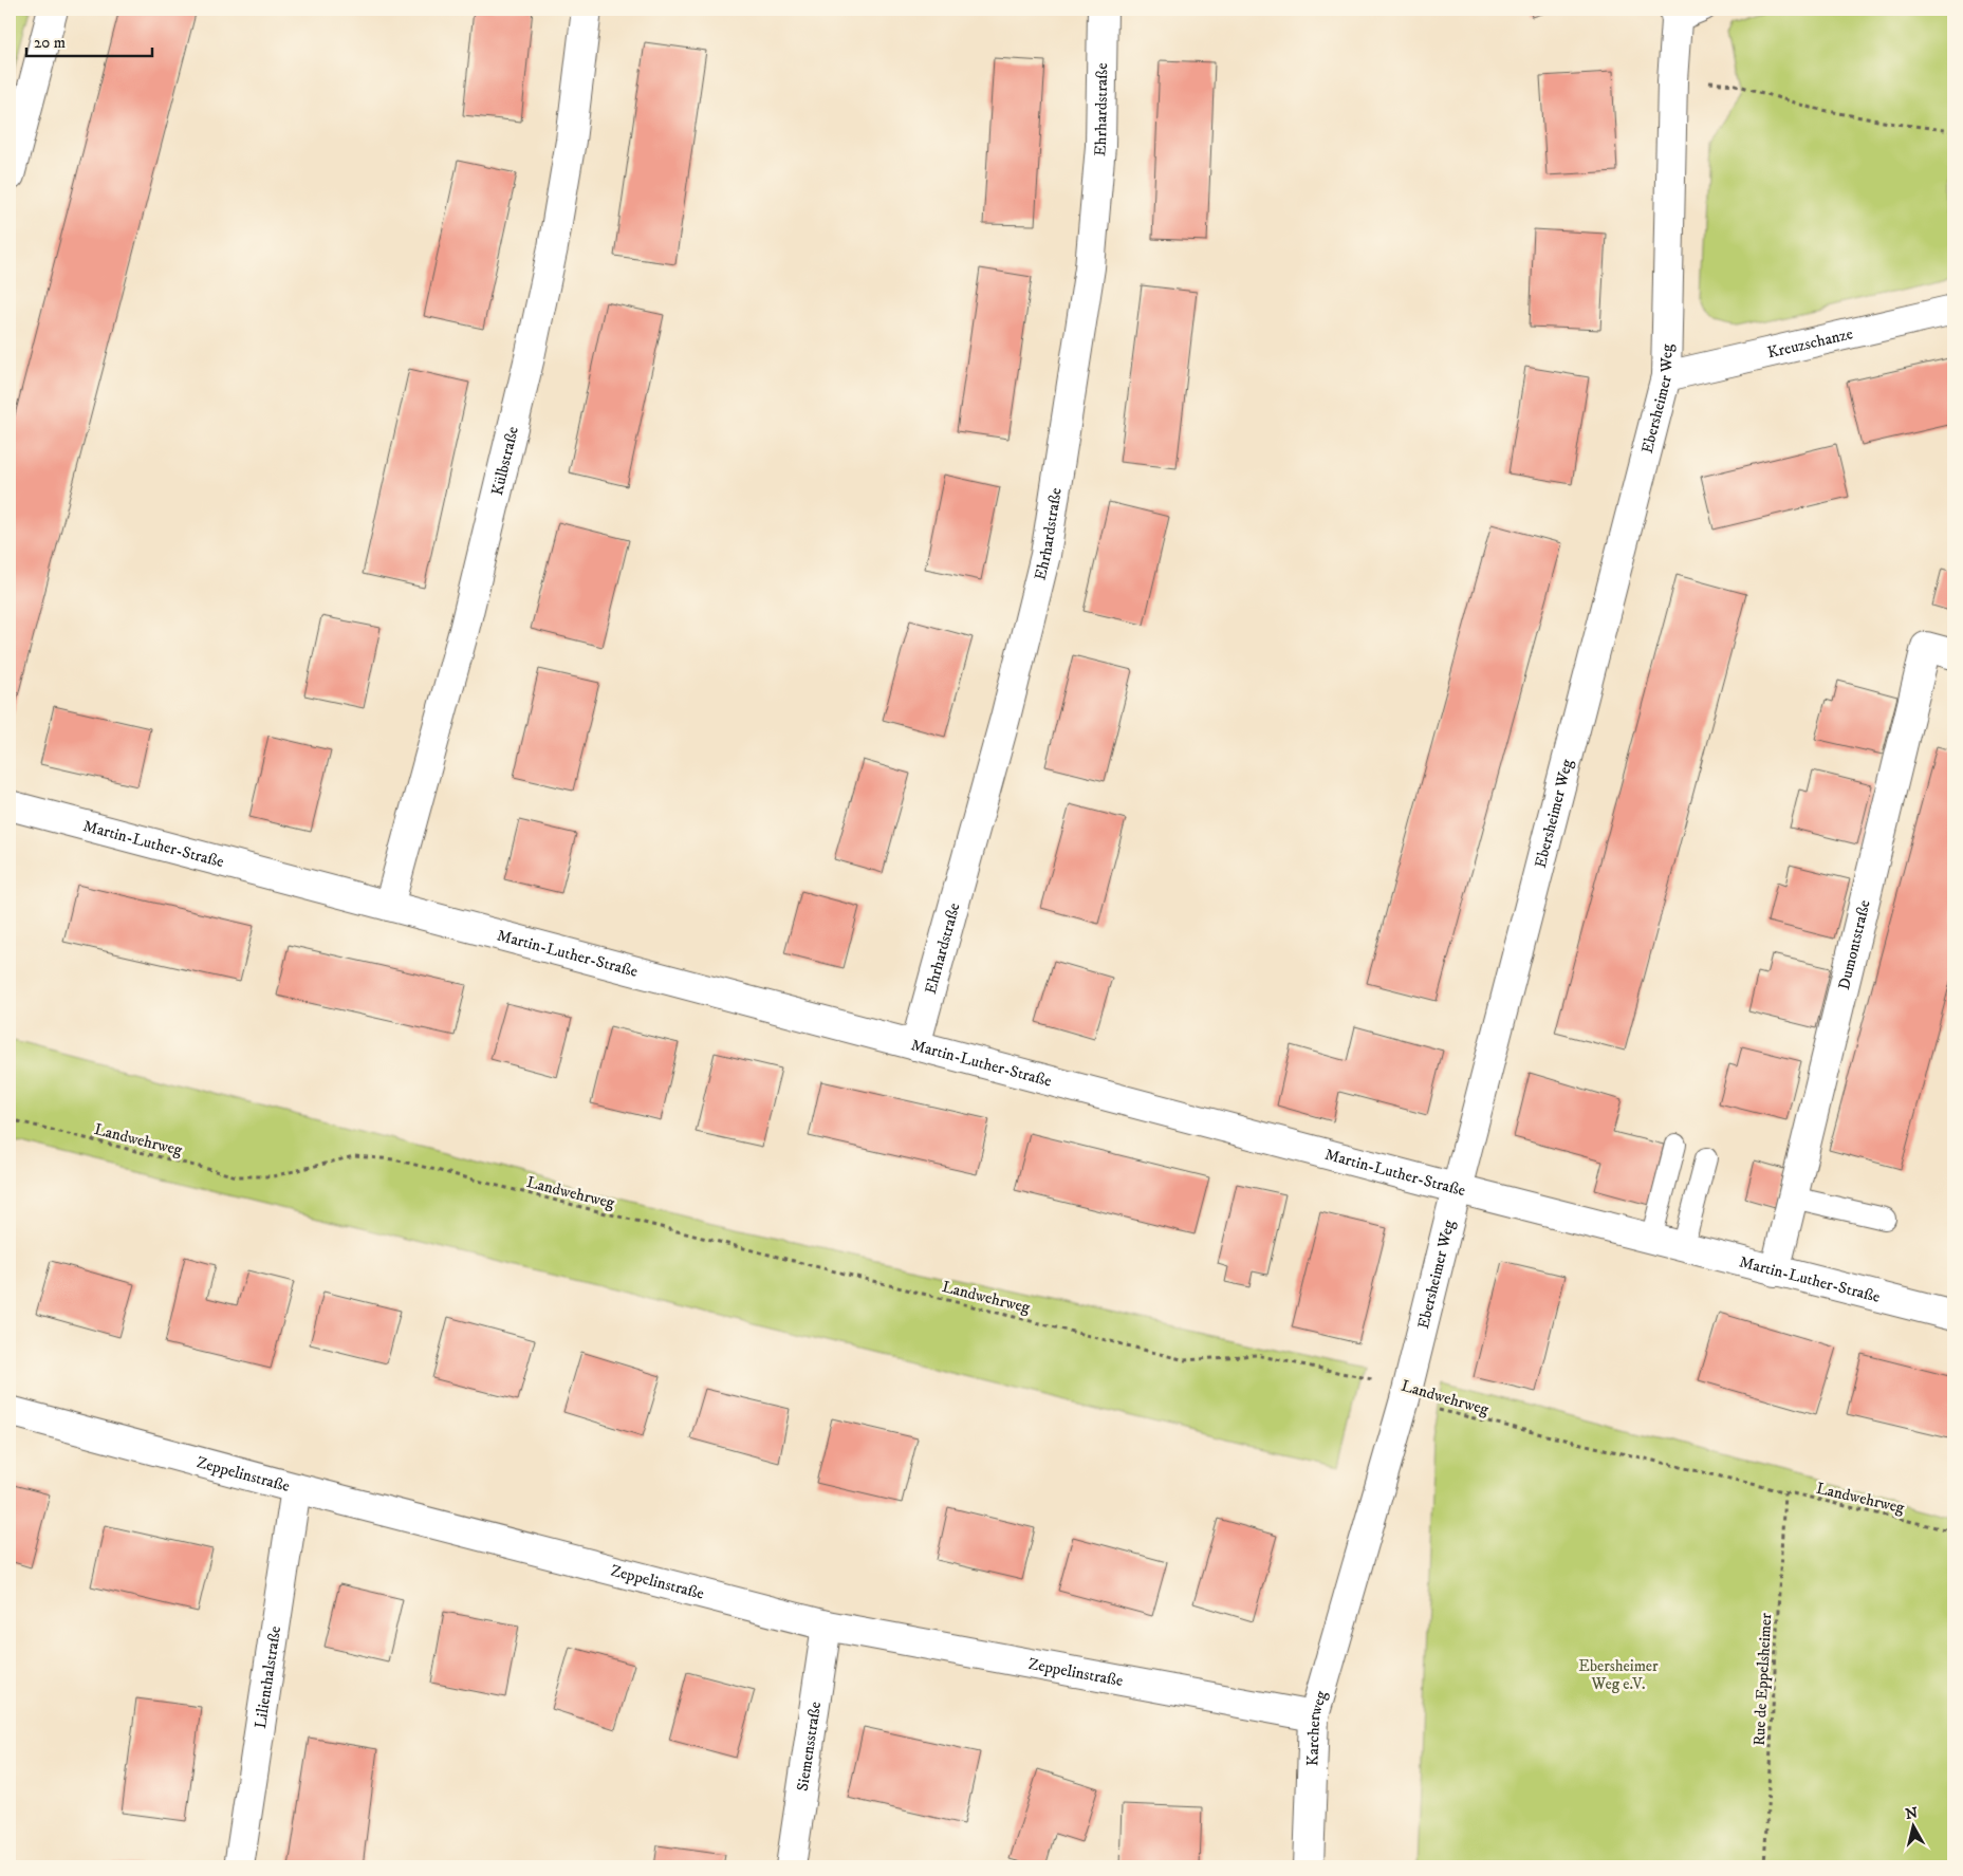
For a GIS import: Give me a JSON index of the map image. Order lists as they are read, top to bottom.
{
  "streets": {
    "street": [
      "Ehrhardstraße",
      "Kreuzschanze",
      "Ebersheimer Weg",
      "Külbstraße",
      "Martin-Luther-Straße",
      "Dumontstraße",
      "Zeppelinstraße",
      "Lilienthalstraße",
      "Karcherweg",
      "Siemensstraße"
    ],
    "path": ["Landwehrweg", "Rue de Eppelsheimer"]
  },
  "crossings": [
    ["Ehrhardstraße", "Martin-Luther-Straße"],
    ["Kreuzschanze", "Ebersheimer Weg"],
    ["Ebersheimer Weg", "Martin-Luther-Straße"],
    ["Ebersheimer Weg", "Landwehrweg"],
    ["Ebersheimer Weg", "Karcherweg"],
    ["Külbstraße", "Martin-Luther-Straße"],
    ["Martin-Luther-Straße", "Dumontstraße"],
    ["Landwehrweg", "Rue de Eppelsheimer"],
    ["Zeppelinstraße", "Lilienthalstraße"],
    ["Zeppelinstraße", "Karcherweg"],
    ["Zeppelinstraße", "Siemensstraße"]
  ],
  "parks": ["Ebersheimer Weg e.V."],
  "scale_bar": "20 m",
  "north": "top"
}
